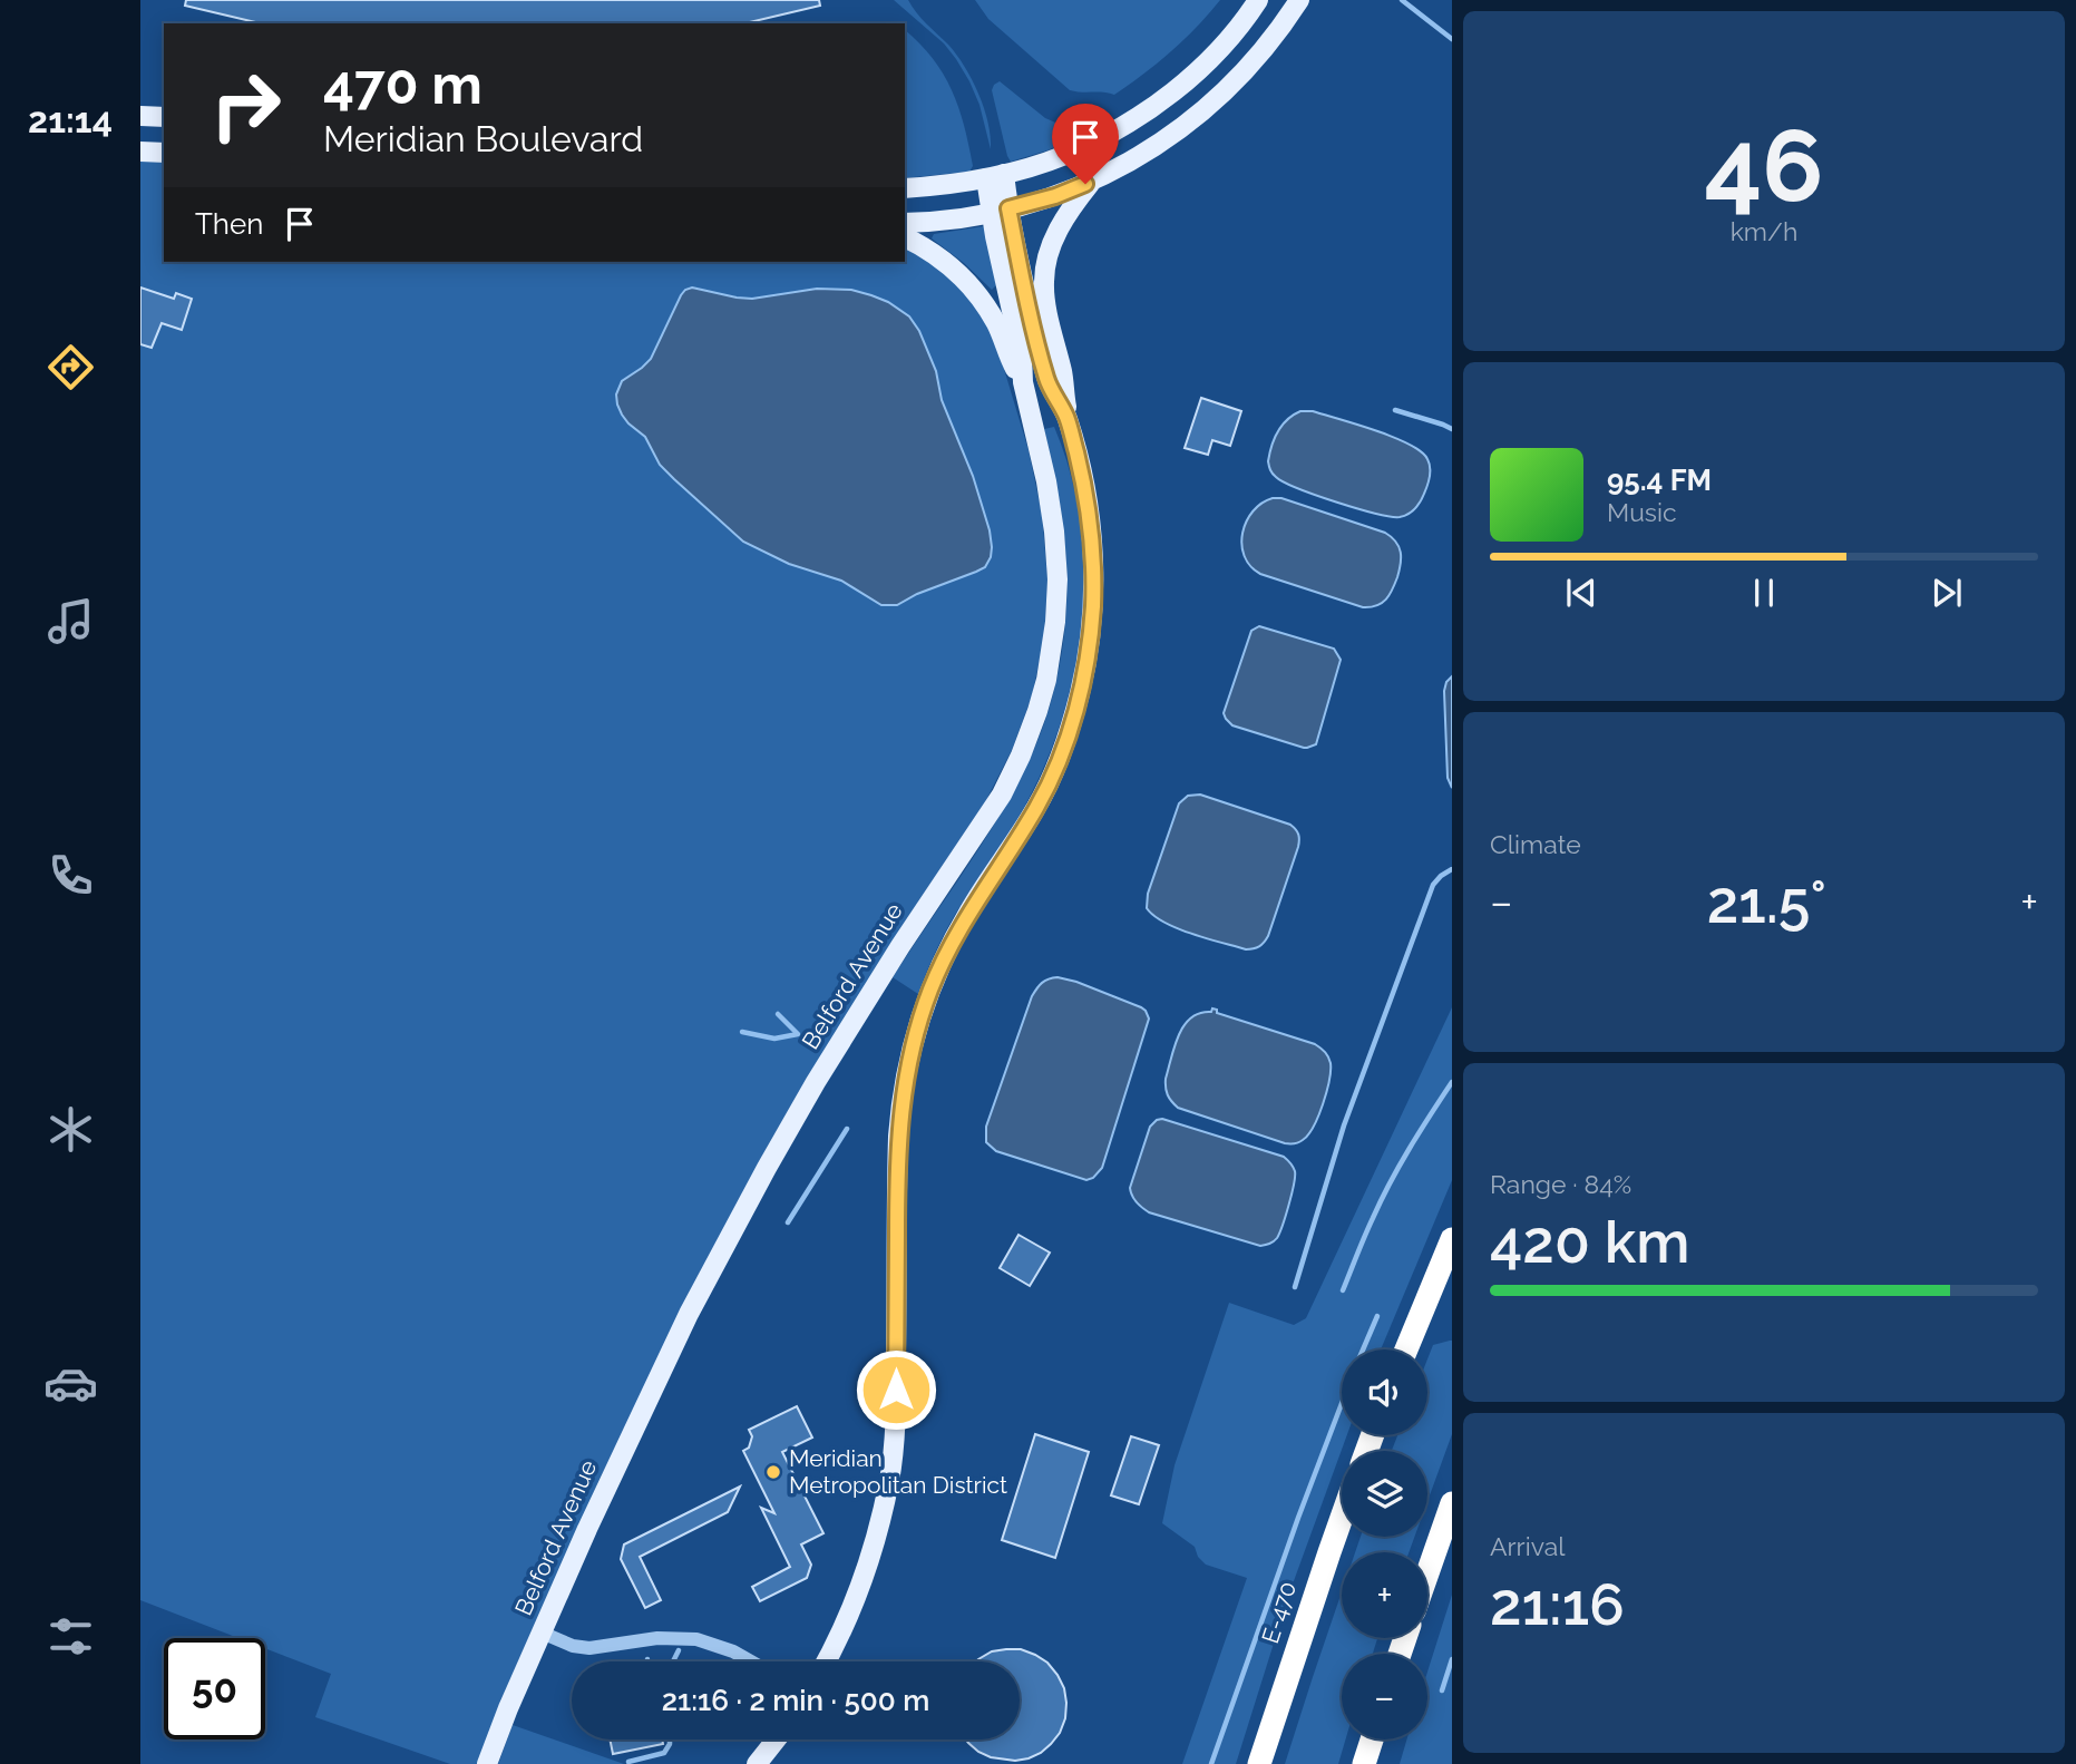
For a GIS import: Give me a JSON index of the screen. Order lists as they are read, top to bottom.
{
  "streets": {
    "highway": ["E-470"],
    "main road": ["Belford Avenue"]
  },
  "places": ["Meridian Metropolitan District"],
  "page": {
    "tabs": "21:14",
    "tile": [
      ["46", "km/h"],
      "Climate",
      ["Range · 84%", "420 km"],
      ["Arrival", "21:16"]
    ],
    "turn": ["470 m", "Meridian Boulevard"],
    "then": "Then",
    "song": ["95.4 FM", "Music"],
    "heat": ["−", "21.5°", "+"],
    "map_buttons": ["+", "−"],
    "limit": "50",
    "trip": "21:16 · 2 min · 500 m"
  }
}
